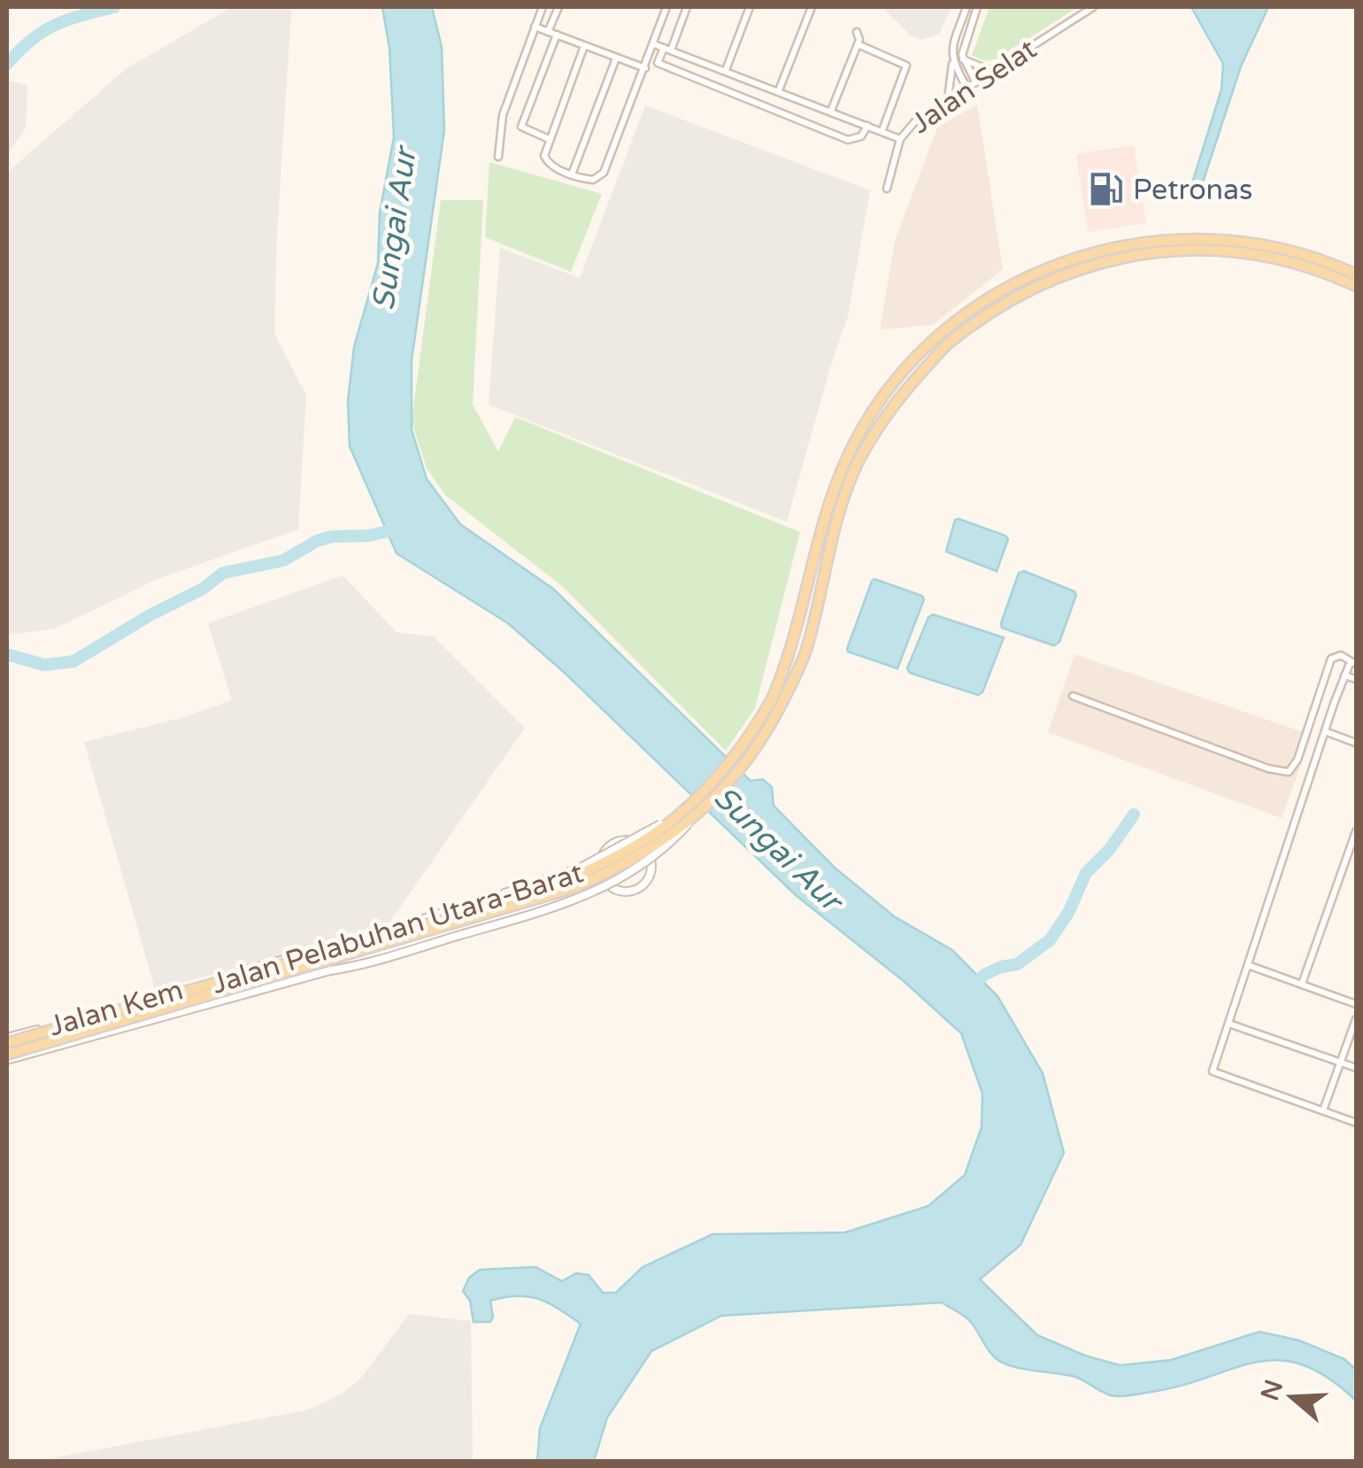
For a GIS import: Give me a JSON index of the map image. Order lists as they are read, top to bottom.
{
  "streets": {
    "main road": ["Jalan Pelabuhan Utara-Barat"],
    "street": ["Jalan Selat", "Jalan Kem"]
  },
  "crossings": [
    ["Jalan Pelabuhan Utara-Barat", "Jalan Kem"]
  ],
  "water": ["Sungai Aur"],
  "places": {
    "fuel station": ["Petronas"]
  },
  "north": "left"
}
